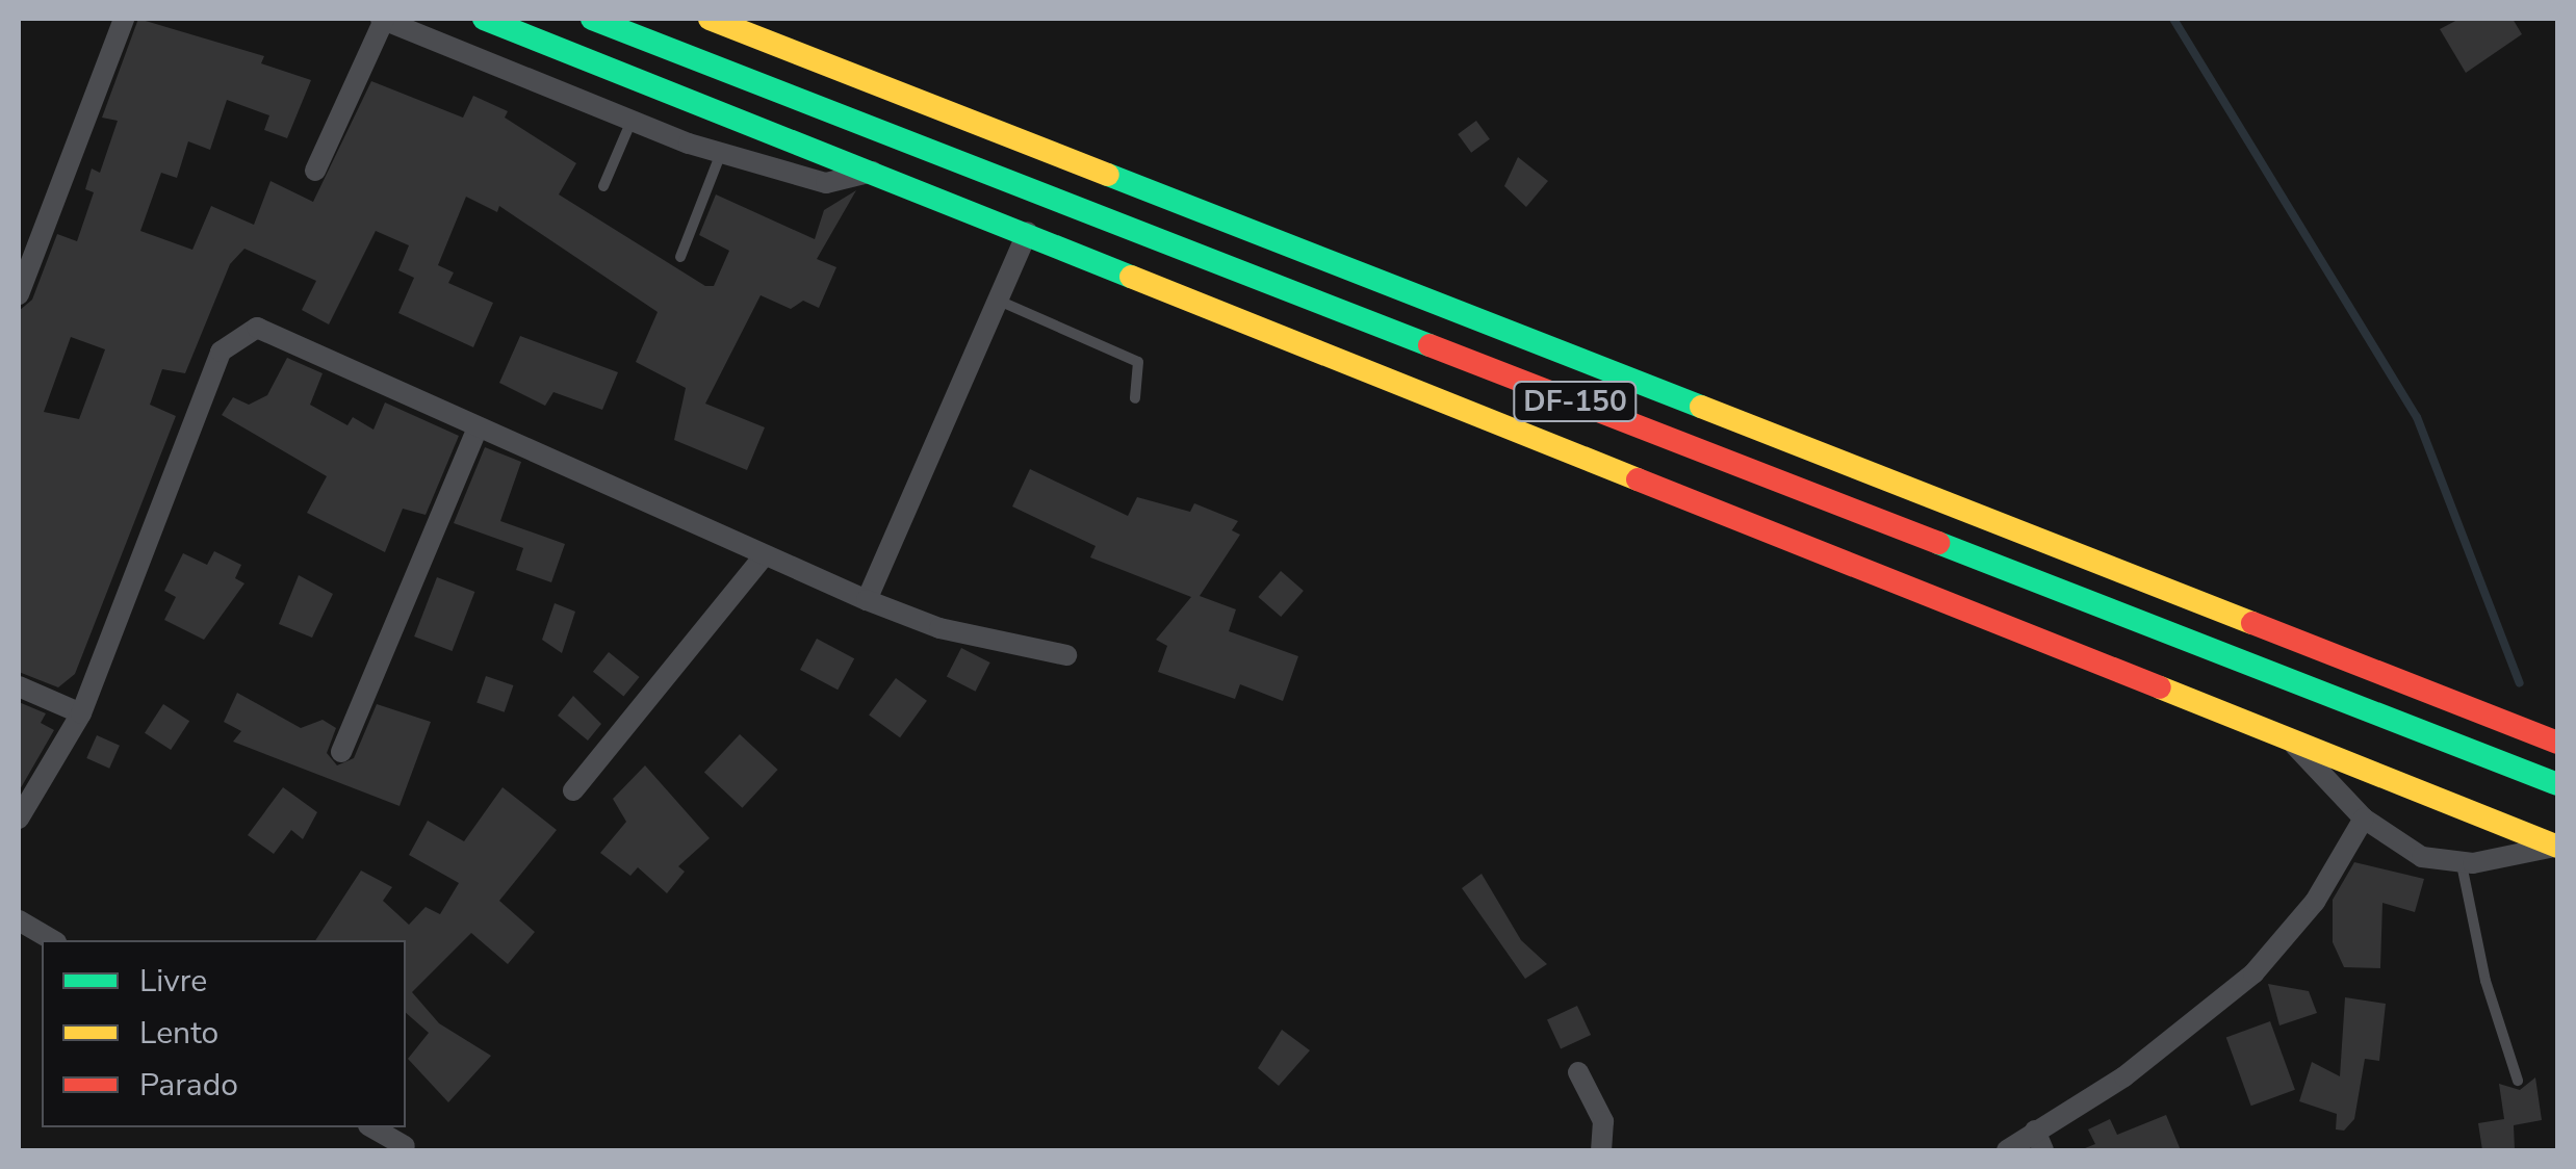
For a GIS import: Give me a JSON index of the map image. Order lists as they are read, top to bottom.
{
  "streets": {
    "main road": ["DF-150"]
  },
  "legend": ["Livre", "Lento", "Parado"]
}
